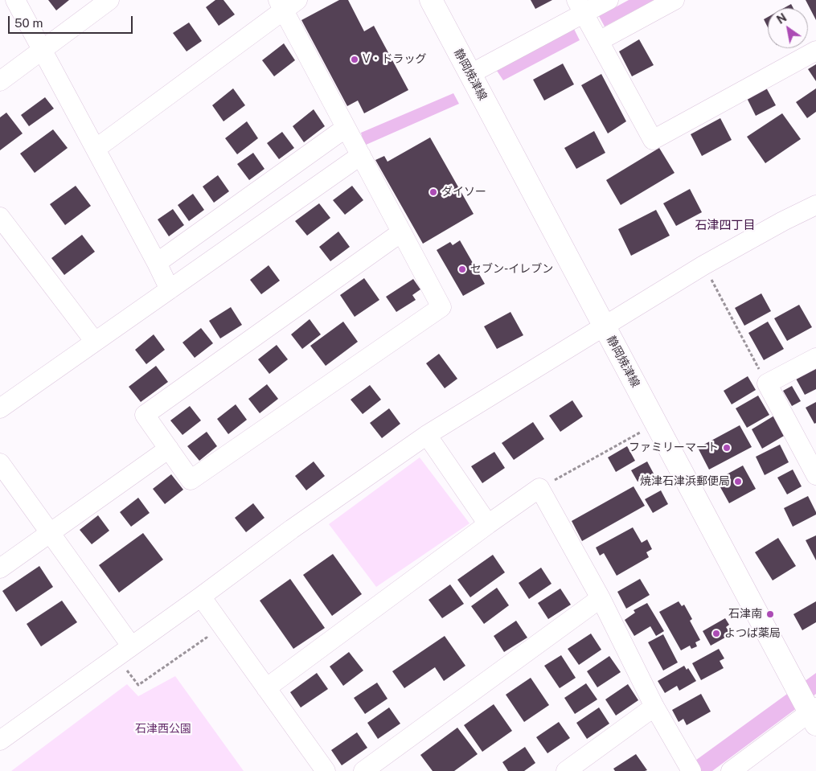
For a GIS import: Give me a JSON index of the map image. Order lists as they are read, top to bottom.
{
  "streets": {
    "main road": ["静岡焼津線"]
  },
  "districts": ["石津四丁目"],
  "parks": ["石津西公園"],
  "places": [
    "V・ドラッグ",
    "ダイソー",
    "セブン-イレブン",
    "ファミリーマート",
    "焼津石津浜郵便局",
    "石津南",
    "よつば薬局"
  ],
  "scale_bar": "50 m",
  "north": "top left"
}
